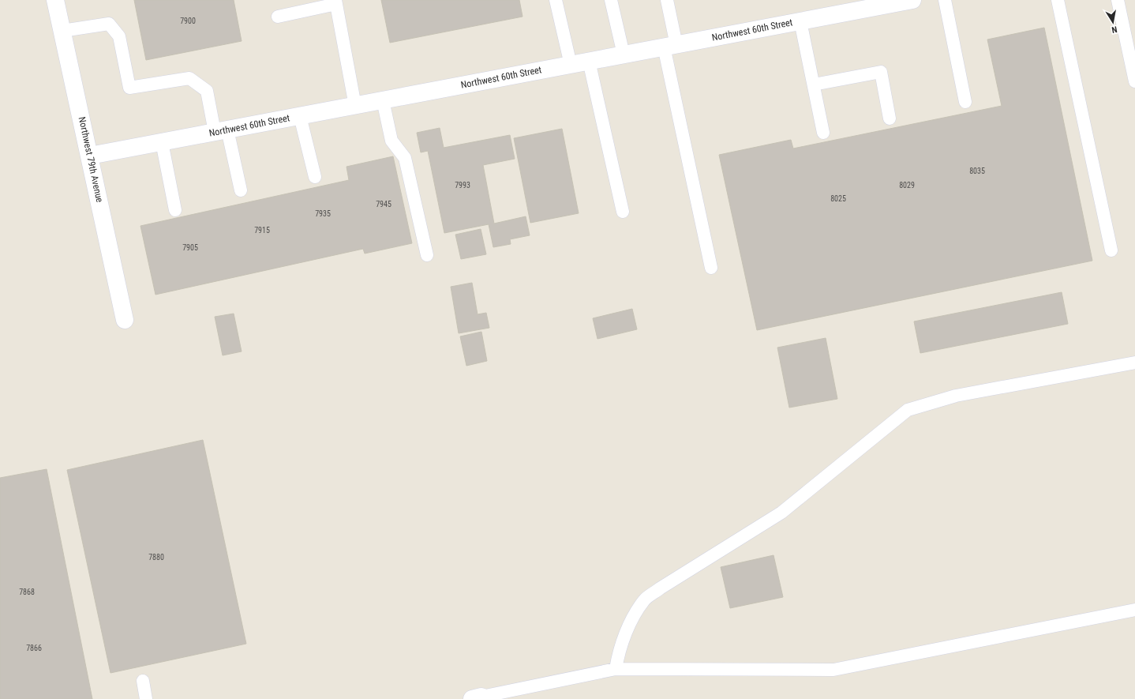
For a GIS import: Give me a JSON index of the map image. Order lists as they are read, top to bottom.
{
  "streets": {
    "street": ["Northwest 60th Street", "Northwest 79th Avenue"]
  },
  "crossings": [
    ["Northwest 60th Street", "Northwest 79th Avenue"]
  ],
  "house_numbers": [
    "7900",
    "8035",
    "7993",
    "8029",
    "8025",
    "7945",
    "7935",
    "7915",
    "7905",
    "7880",
    "7868",
    "7866"
  ],
  "north": "bottom"
}
